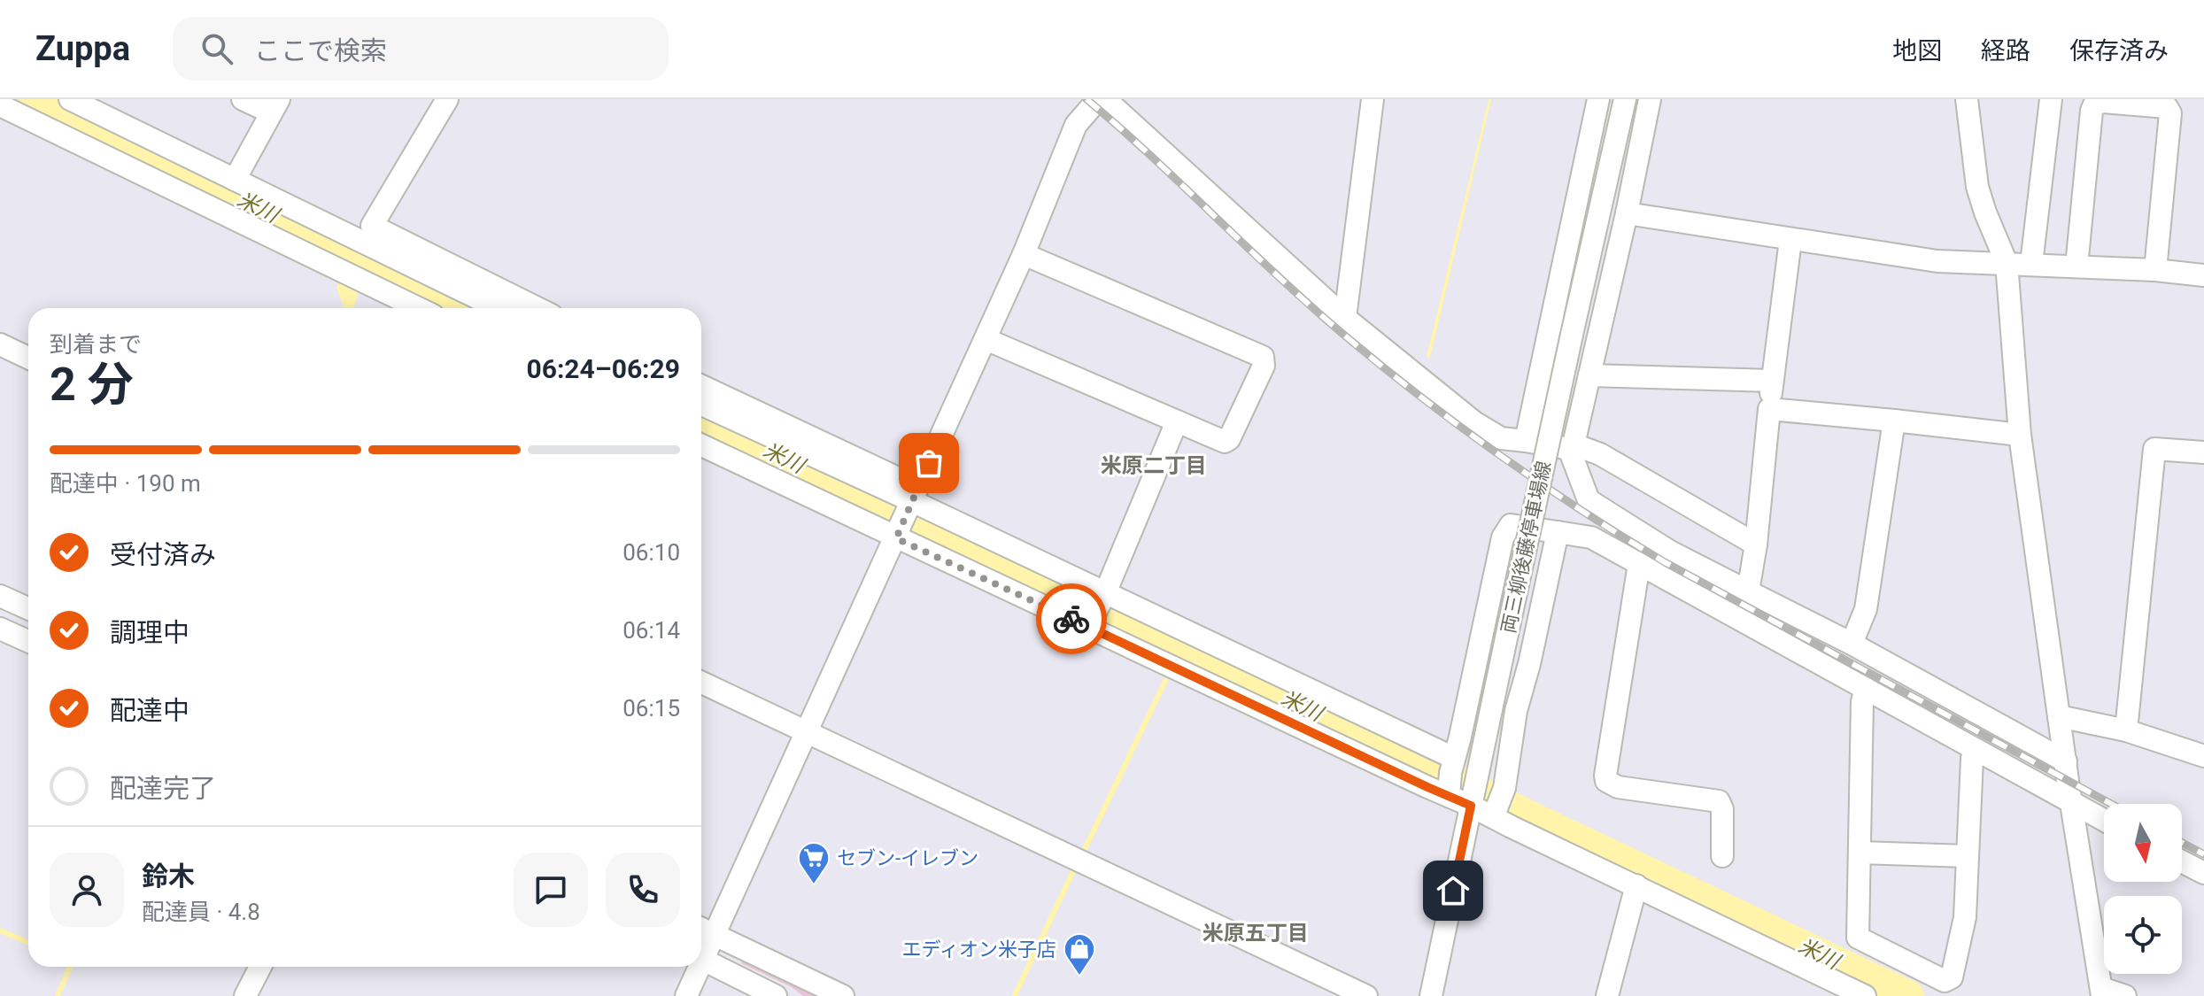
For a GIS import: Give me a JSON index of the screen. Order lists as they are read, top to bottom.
{
  "streets": {
    "street": ["両三柳後藤停車場線"]
  },
  "districts": ["米原二丁目", "米原五丁目"],
  "water": ["米川"],
  "places": {
    "supermarket": ["セブン-イレブン"],
    "shop": ["エディオン米子店"]
  },
  "north": "bottom",
  "page": {
    "header": "Zuppa",
    "search": "ここで検索",
    "nav": ["地図", "経路", "保存済み"],
    "heading": ["2 分", "到着まで", "06:24–06:29"],
    "panel": ["鈴木", "配達員 · 4.8"],
    "bar": "配達中 · 190 m",
    "list": [
      ["受付済み", "06:10"],
      ["調理中", "06:14"],
      ["配達中", "06:15"],
      "配達完了"
    ]
  }
}
